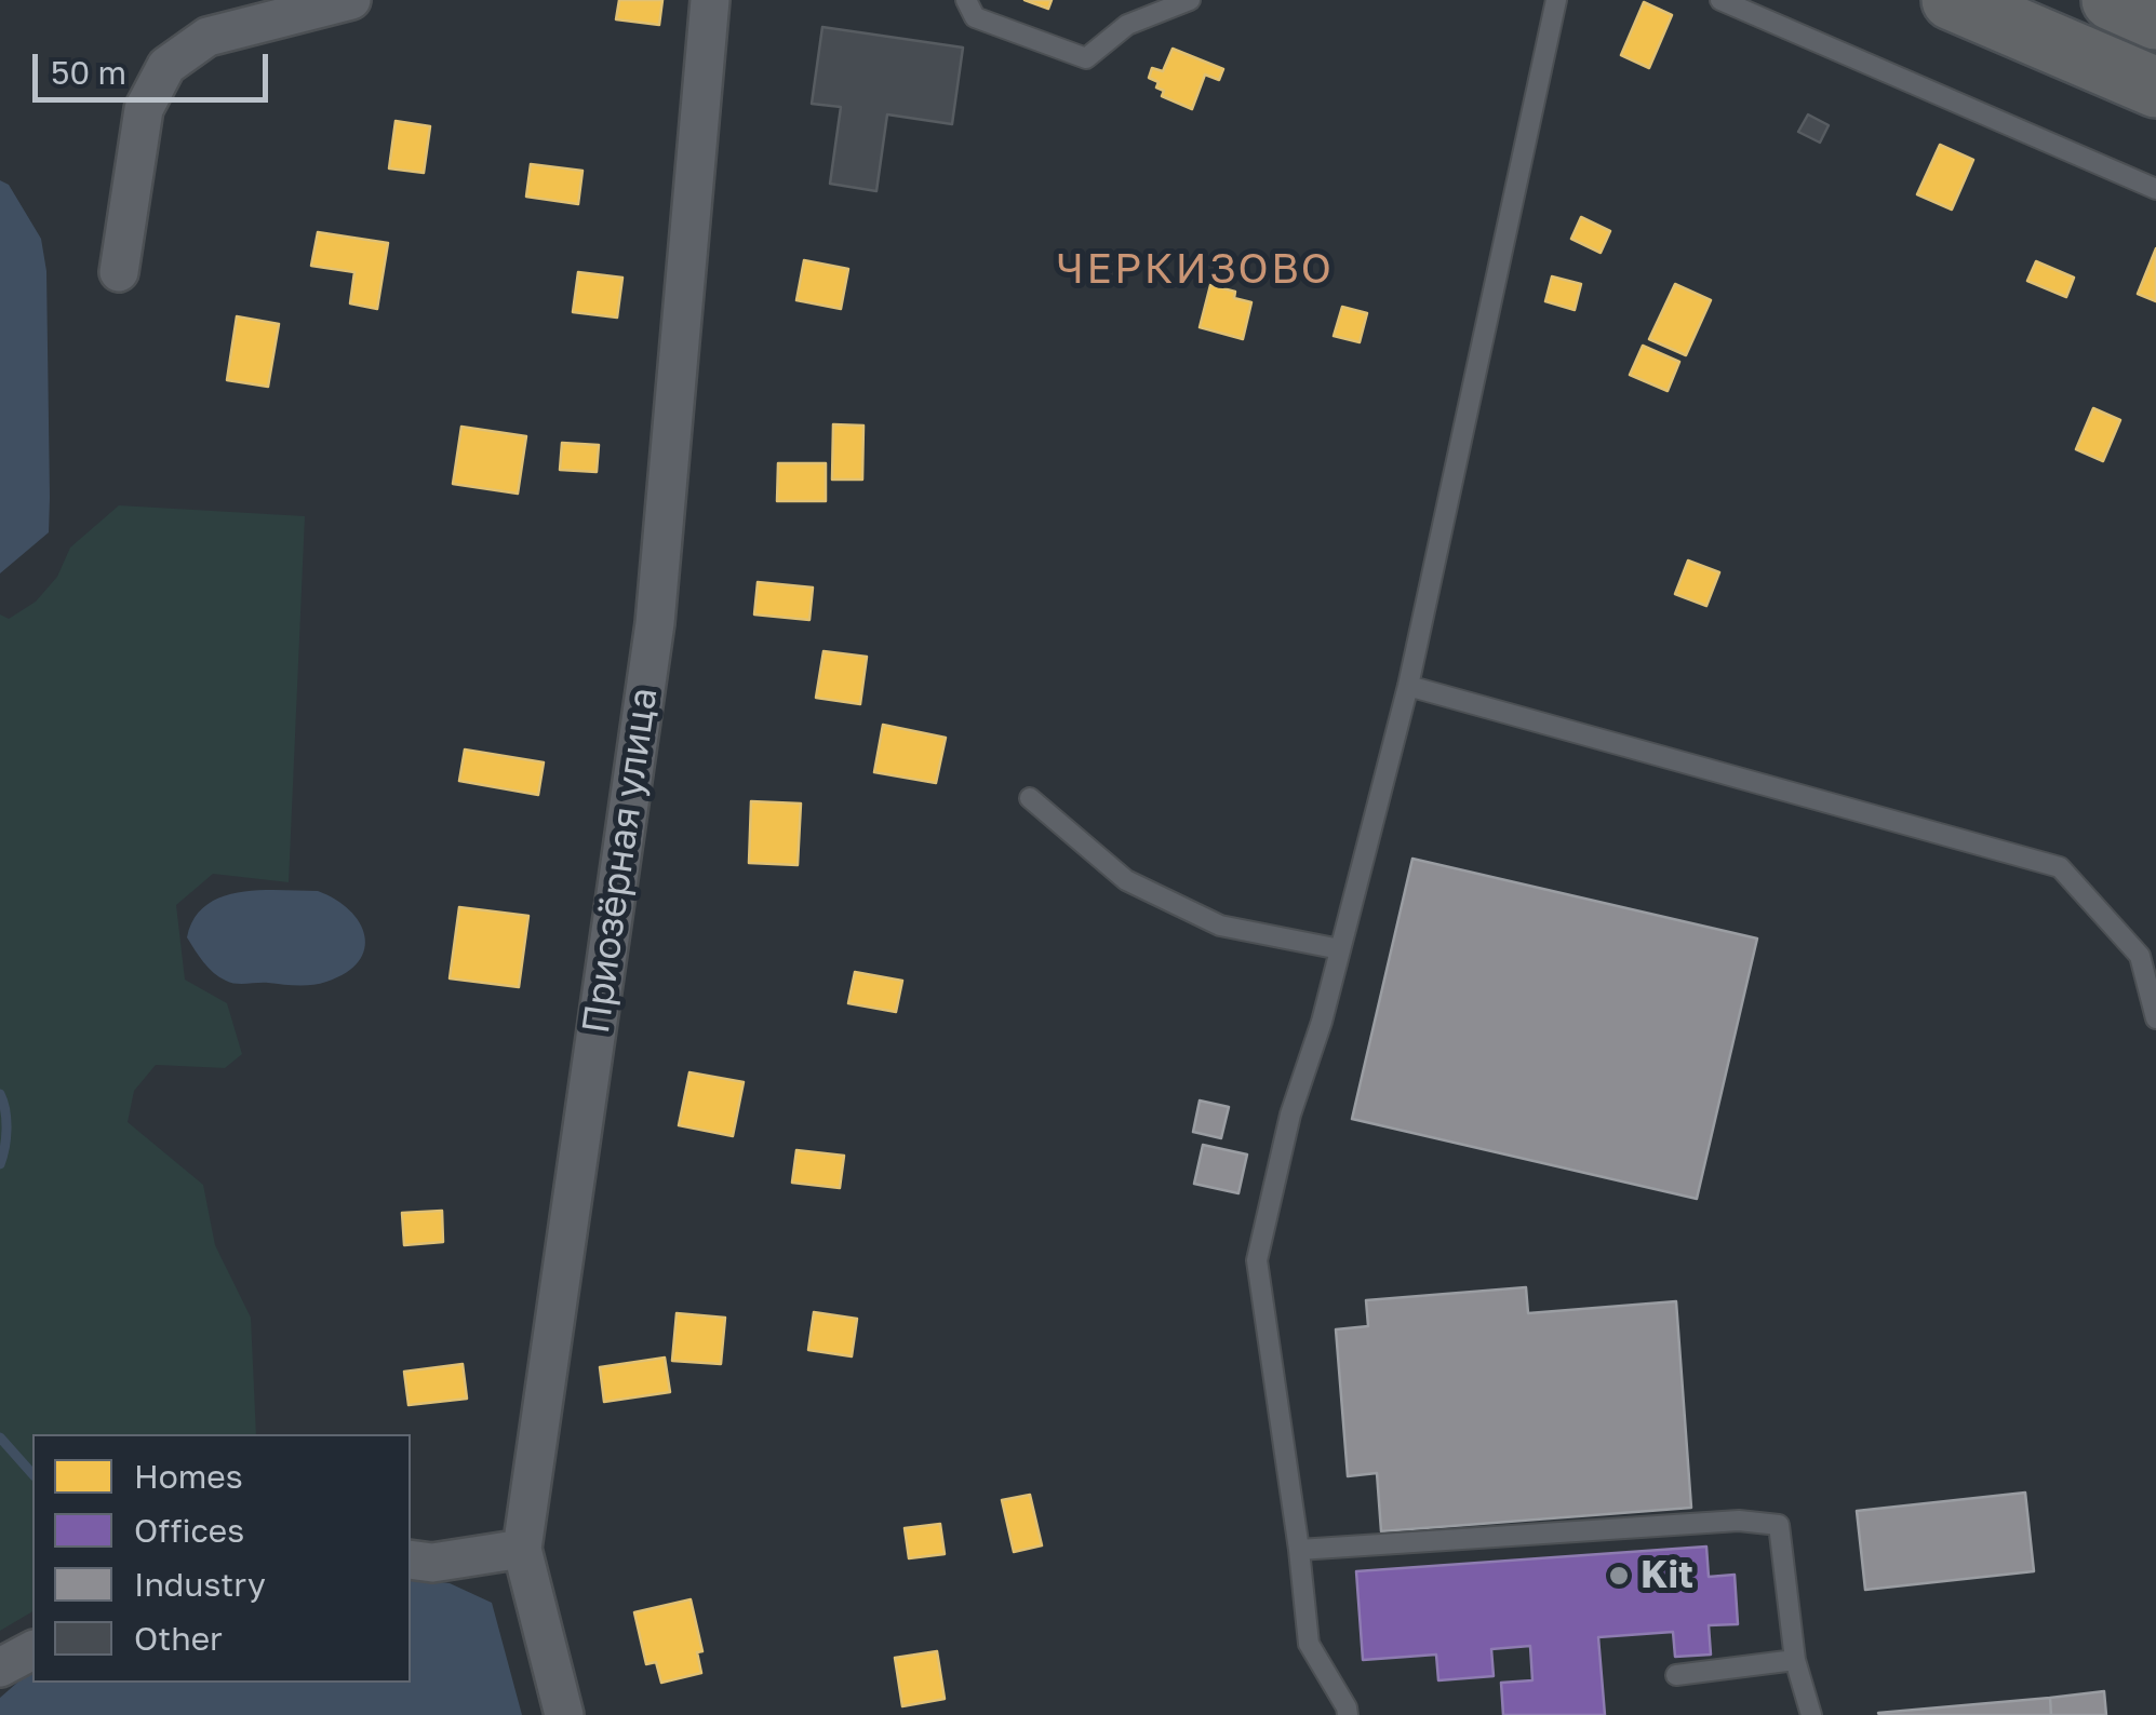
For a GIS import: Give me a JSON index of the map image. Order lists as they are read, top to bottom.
{
  "streets": {
    "street": ["Приозёрная улица"]
  },
  "districts": ["ЧЕРКИЗОВО"],
  "places": ["Kit"],
  "legend": [
    "Homes",
    "Offices",
    "Industry",
    "Other"
  ],
  "scale_bar": "50 m"
}
